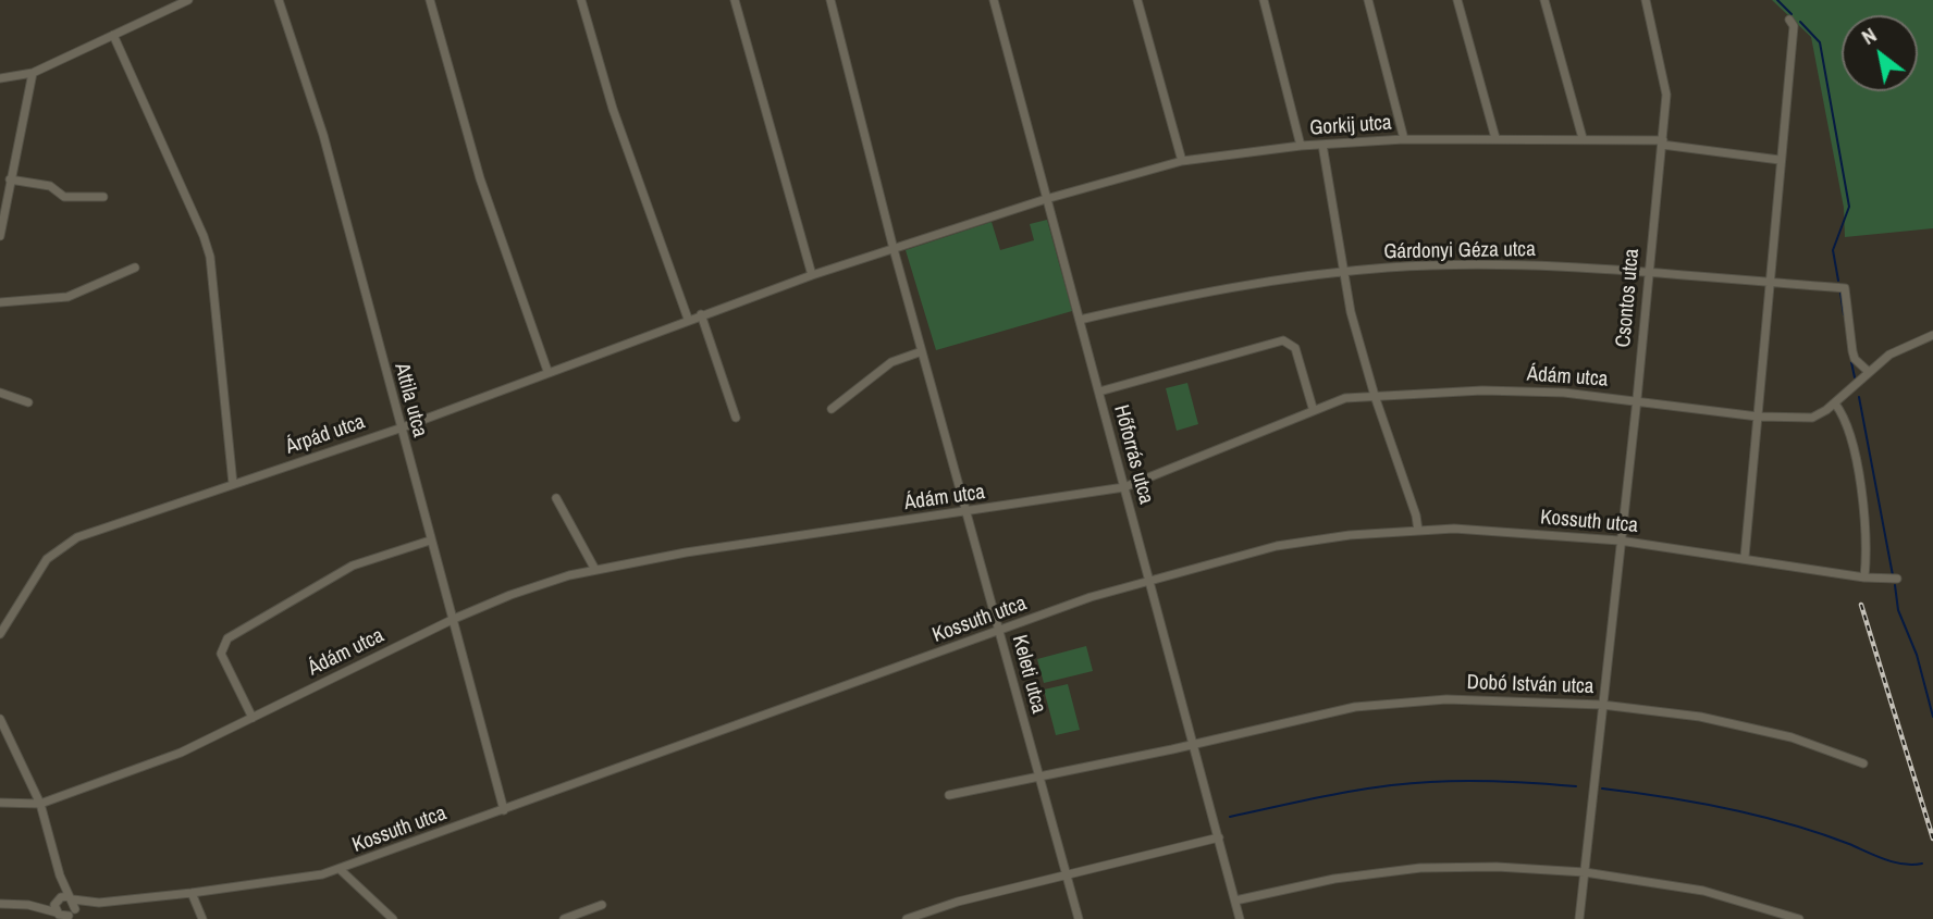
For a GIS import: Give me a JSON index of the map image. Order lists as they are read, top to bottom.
{
  "streets": {
    "street": [
      "Gorkij utca",
      "Gárdonyi Géza utca",
      "Csontos utca",
      "Ádám utca",
      "Attila utca",
      "Árpád utca",
      "Hőforrás utca",
      "Kossuth utca",
      "Keleti utca",
      "Dobó István utca"
    ]
  },
  "crossings": [
    ["Gorkij utca", "Csontos utca"],
    ["Gorkij utca", "Árpád utca"],
    ["Gorkij utca", "Hőforrás utca"],
    ["Gárdonyi Géza utca", "Csontos utca"],
    ["Gárdonyi Géza utca", "Ádám utca"],
    ["Gárdonyi Géza utca", "Hőforrás utca"],
    ["Csontos utca", "Ádám utca"],
    ["Csontos utca", "Kossuth utca"],
    ["Csontos utca", "Dobó István utca"],
    ["Ádám utca", "Attila utca"],
    ["Ádám utca", "Hőforrás utca"],
    ["Ádám utca", "Keleti utca"],
    ["Attila utca", "Árpád utca"],
    ["Attila utca", "Kossuth utca"],
    ["Árpád utca", "Hőforrás utca"],
    ["Árpád utca", "Keleti utca"],
    ["Hőforrás utca", "Kossuth utca"],
    ["Hőforrás utca", "Dobó István utca"],
    ["Kossuth utca", "Keleti utca"],
    ["Keleti utca", "Dobó István utca"]
  ],
  "north": "top left"
}
